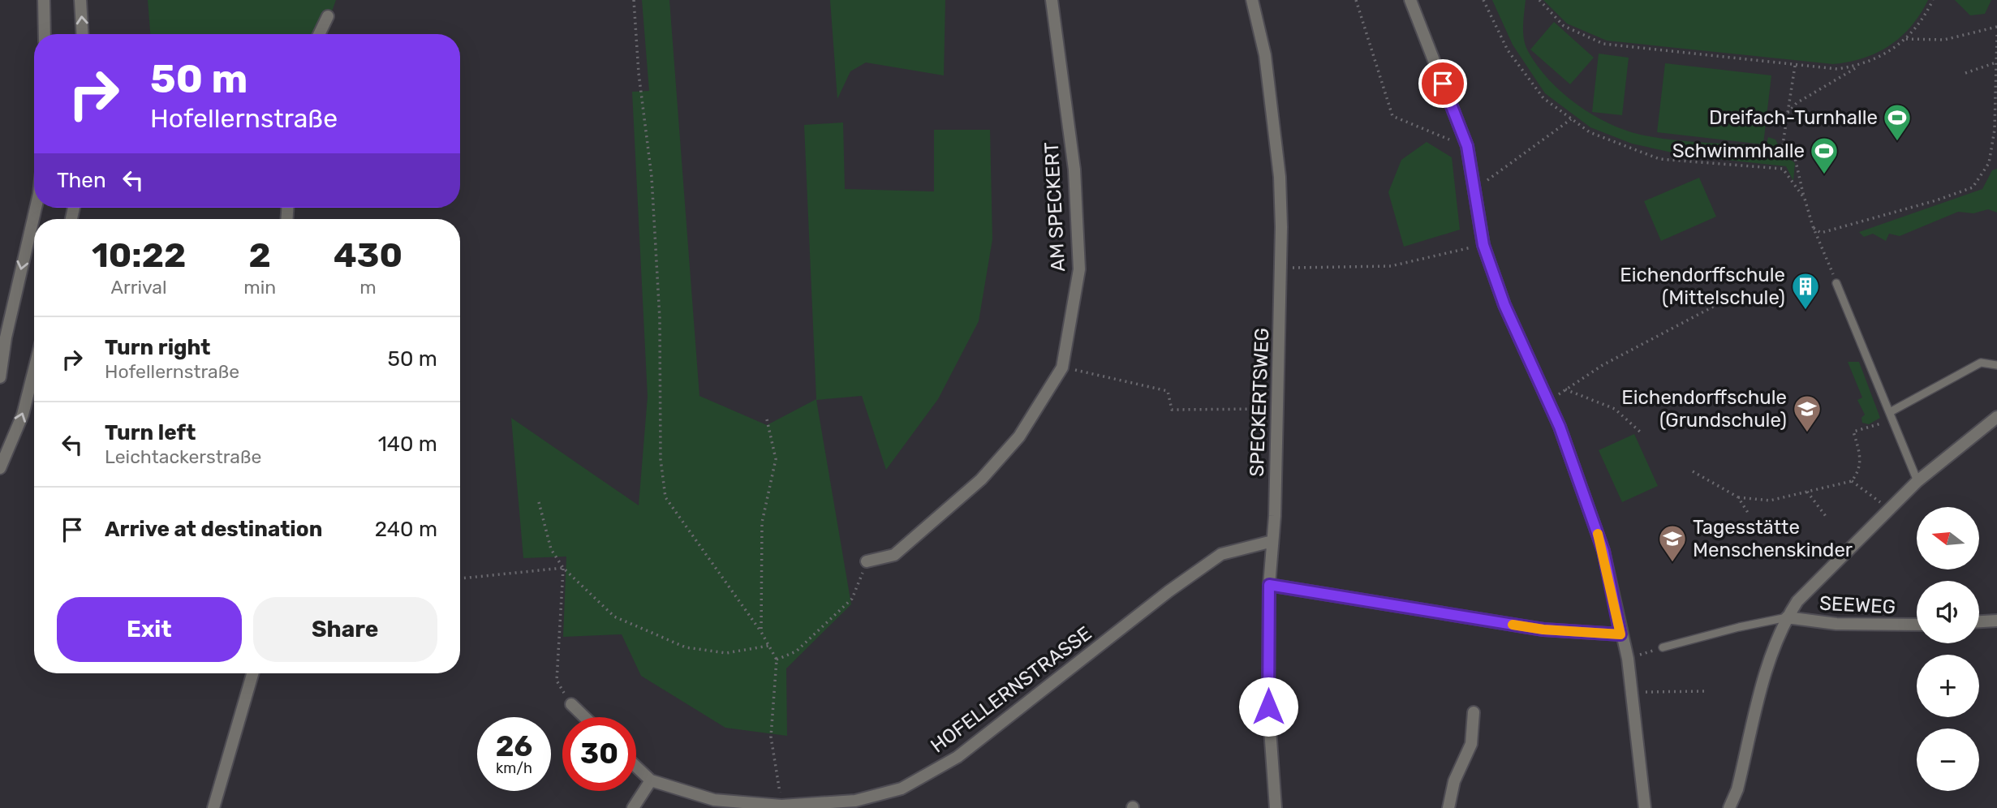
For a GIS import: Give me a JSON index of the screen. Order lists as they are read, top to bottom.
{
  "streets": {
    "street": [
      "AM SPECKERT",
      "SPECKERTSWEG",
      "SEEWEG",
      "HOFELLERNSTRASSE"
    ]
  },
  "crossings": [
    ["SPECKERTSWEG", "HOFELLERNSTRASSE"]
  ],
  "places": {
    "sports": ["Dreifach-Turnhalle", "Schwimmhalle"],
    "building": ["Eichendorffschule (Mittelschule)"],
    "school or university": ["Eichendorffschule (Grundschule)", "Tagesstätte Menschenskinder"]
  },
  "north": "left",
  "page": {
    "turn": ["50 m", "Hofellernstraße"],
    "then": "Then",
    "eta": [
      "10:22",
      "Arrival",
      "2",
      "min",
      "430",
      "m"
    ],
    "list": [
      {
        "name": "Turn right",
        "note": "Hofellernstraße",
        "value": "50 m"
      },
      {
        "name": "Turn left",
        "note": "Leichtackerstraße",
        "value": "140 m"
      },
      {
        "name": "Arrive at destination",
        "value": "240 m"
      }
    ],
    "map_buttons": ["+", "−"],
    "buttons": ["Exit", "Share"],
    "speed": "26 km/h",
    "limit": "30"
  }
}
